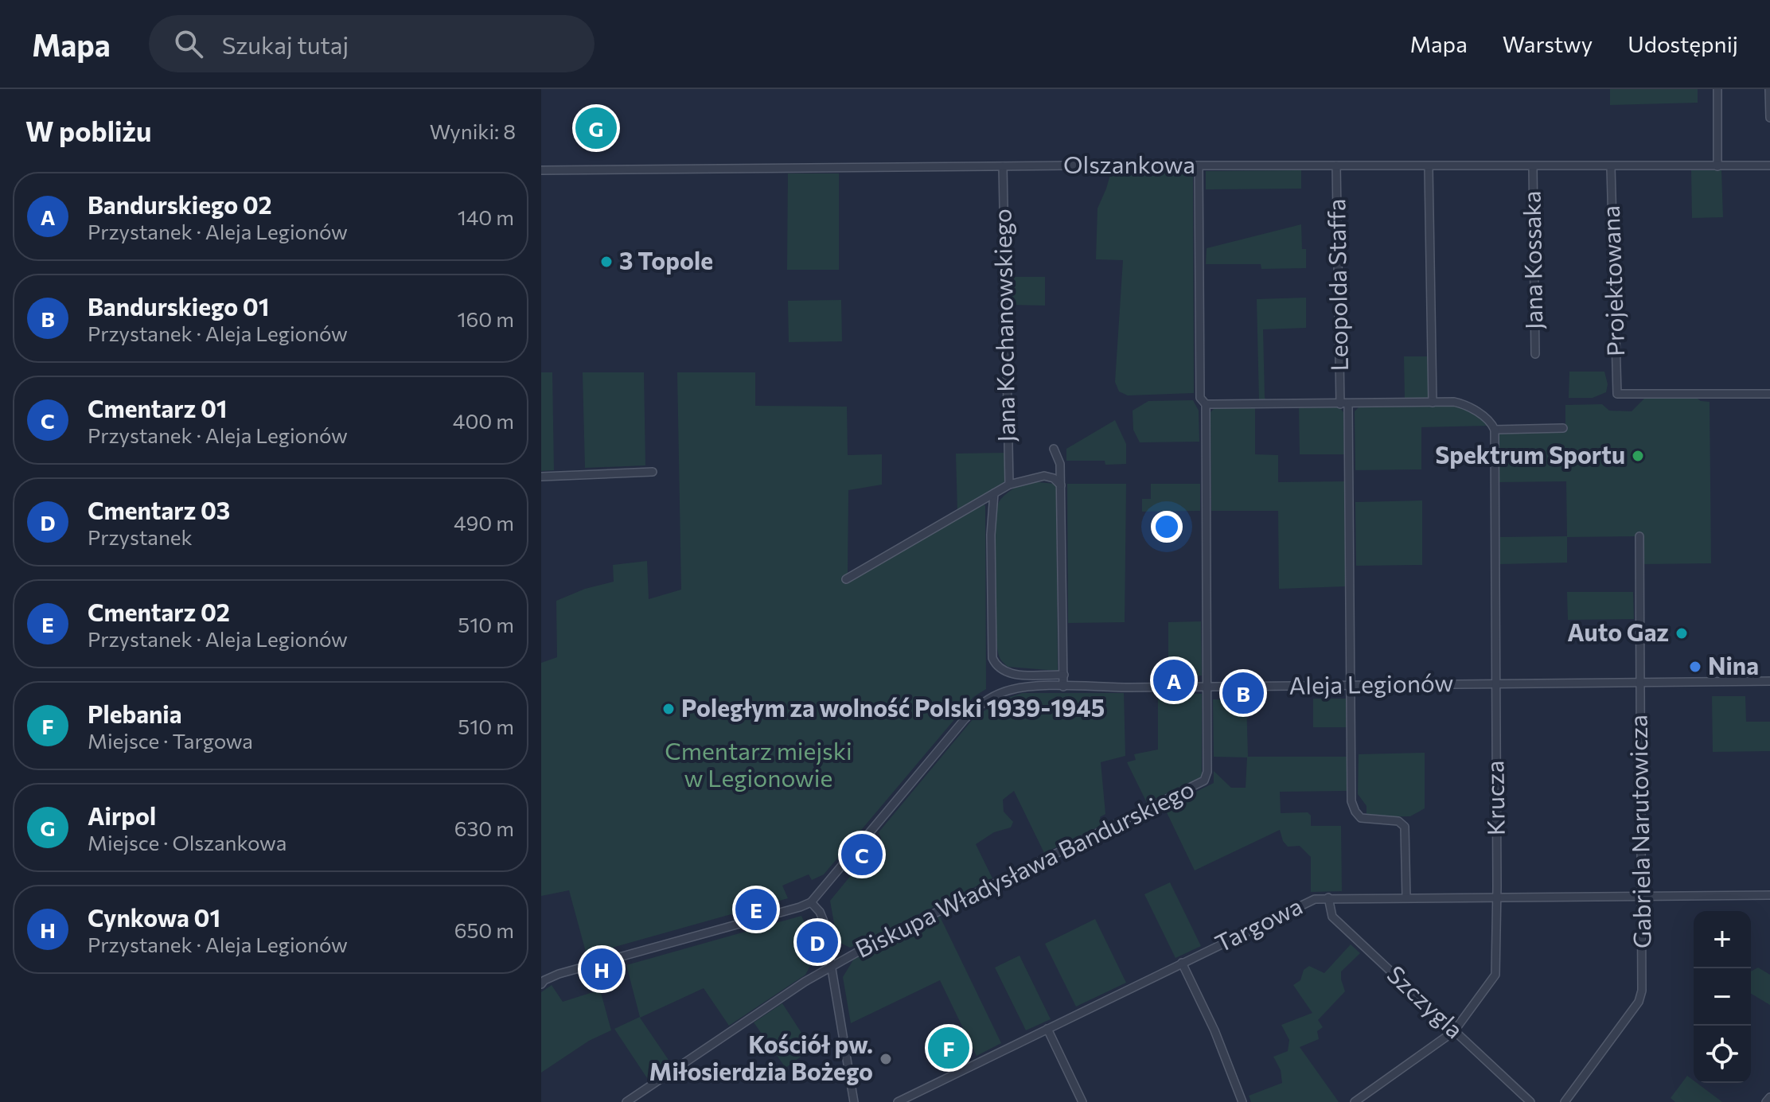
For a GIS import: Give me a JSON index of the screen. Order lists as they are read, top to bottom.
{
  "streets": {
    "street": [
      "Olszankowa",
      "Jana Kossaka",
      "Projektowana",
      "Leopolda Staffa",
      "Jana Kochanowskiego",
      "Aleja Legionów",
      "Krucza",
      "Gabriela Narutowicza",
      "Biskupa Władysława Bandurskiego",
      "Targowa",
      "Szczygla"
    ]
  },
  "crossings": [
    ["Olszankowa", "Jana Kossaka"],
    ["Olszankowa", "Projektowana"],
    ["Olszankowa", "Leopolda Staffa"],
    ["Olszankowa", "Jana Kochanowskiego"],
    ["Olszankowa", "Biskupa Władysława Bandurskiego"],
    ["Leopolda Staffa", "Aleja Legionów"],
    ["Leopolda Staffa", "Targowa"],
    ["Aleja Legionów", "Krucza"],
    ["Aleja Legionów", "Gabriela Narutowicza"],
    ["Aleja Legionów", "Biskupa Władysława Bandurskiego"],
    ["Krucza", "Targowa"],
    ["Krucza", "Szczygla"],
    ["Gabriela Narutowicza", "Targowa"],
    ["Targowa", "Szczygla"]
  ],
  "parks": ["Cmentarz miejski w Legionowie"],
  "places": [
    "3 Topole",
    "Spektrum Sportu",
    "Auto Gaz",
    "Nina",
    "Poległym za wolność Polski 1939-1945",
    "Kościół pw. Miłosierdzia Bożego"
  ],
  "page": {
    "header": "Mapa",
    "search": "Szukaj tutaj",
    "nav": ["Mapa", "Warstwy", "Udostępnij"],
    "heading": ["W pobliżu", "Wyniki: 8"],
    "pins": [
      "G",
      "A",
      "B",
      "C",
      "E",
      "D",
      "H",
      "F"
    ],
    "list": [
      {
        "mark": "A",
        "name": "Bandurskiego 02",
        "note": "Przystanek · Aleja Legionów",
        "value": "140 m"
      },
      {
        "mark": "B",
        "name": "Bandurskiego 01",
        "note": "Przystanek · Aleja Legionów",
        "value": "160 m"
      },
      {
        "mark": "C",
        "name": "Cmentarz 01",
        "note": "Przystanek · Aleja Legionów",
        "value": "400 m"
      },
      {
        "mark": "D",
        "name": "Cmentarz 03",
        "note": "Przystanek",
        "value": "490 m"
      },
      {
        "mark": "E",
        "name": "Cmentarz 02",
        "note": "Przystanek · Aleja Legionów",
        "value": "510 m"
      },
      {
        "mark": "F",
        "name": "Plebania",
        "note": "Miejsce · Targowa",
        "value": "510 m"
      },
      {
        "mark": "G",
        "name": "Airpol",
        "note": "Miejsce · Olszankowa",
        "value": "630 m"
      },
      {
        "mark": "H",
        "name": "Cynkowa 01",
        "note": "Przystanek · Aleja Legionów",
        "value": "650 m"
      }
    ],
    "map_buttons": ["+", "−"]
  }
}
